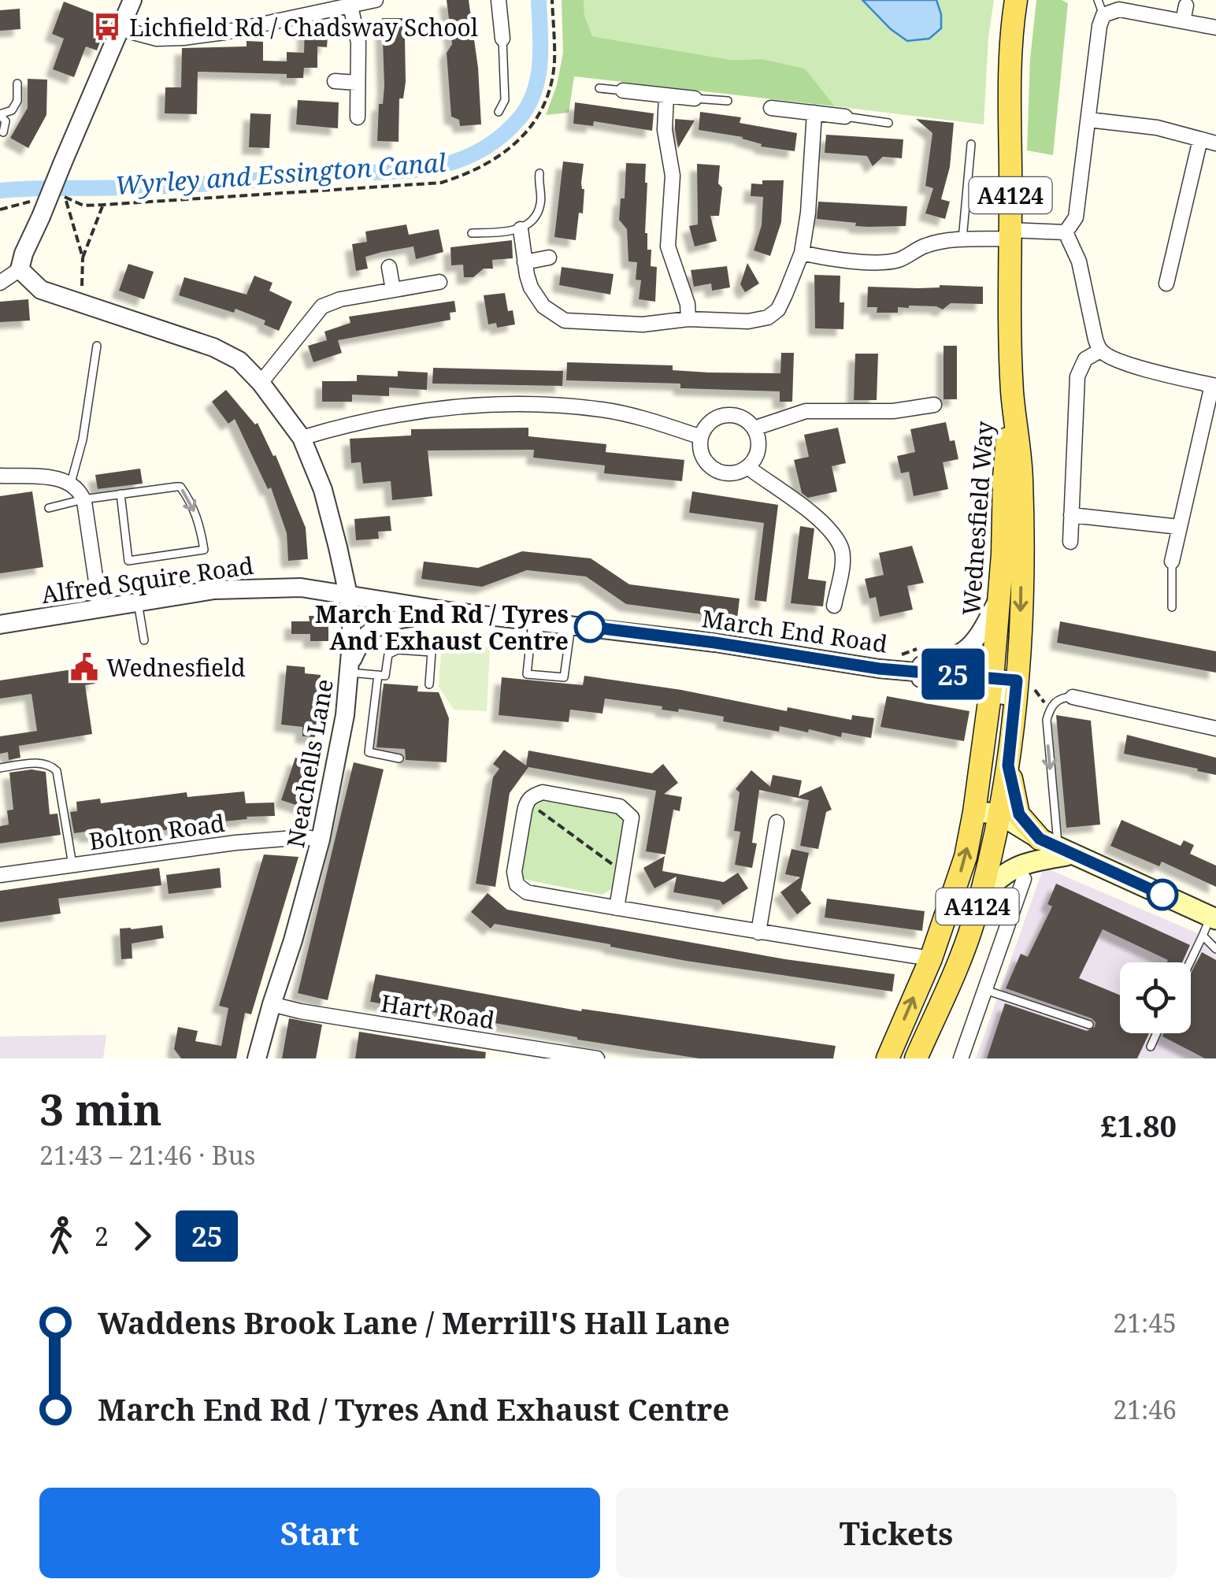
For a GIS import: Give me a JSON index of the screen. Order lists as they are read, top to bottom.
{
  "streets": {
    "main road": ["A4124", "Wednesfield Way"],
    "street": [
      "Alfred Squire Road",
      "March End Road",
      "Neachells Lane",
      "Bolton Road",
      "Hart Road"
    ]
  },
  "crossings": [
    ["A4124", "Wednesfield Way"],
    ["Wednesfield Way", "March End Road"],
    ["Alfred Squire Road", "March End Road"],
    ["Alfred Squire Road", "Neachells Lane"],
    ["March End Road", "Neachells Lane"],
    ["Neachells Lane", "Bolton Road"],
    ["Neachells Lane", "Hart Road"]
  ],
  "water": ["Wyrley and Essington Canal"],
  "places": {
    "bus stop": ["Lichfield Rd / Chadsway School"],
    "other": ["March End Rd / Tyres And Exhaust Centre"],
    "public building": ["Wednesfield"]
  },
  "lines": ["bus line 25"],
  "page": {
    "on_map": "25",
    "heading": ["3 min", "21:43 – 21:46 · Bus", "£1.80"],
    "legs": ["2", "25"],
    "list": [
      {
        "name": "Waddens Brook Lane / Merrill'S Hall Lane",
        "value": "21:45"
      },
      {
        "name": "March End Rd / Tyres And Exhaust Centre",
        "value": "21:46"
      }
    ],
    "buttons": ["Start", "Tickets"]
  }
}
